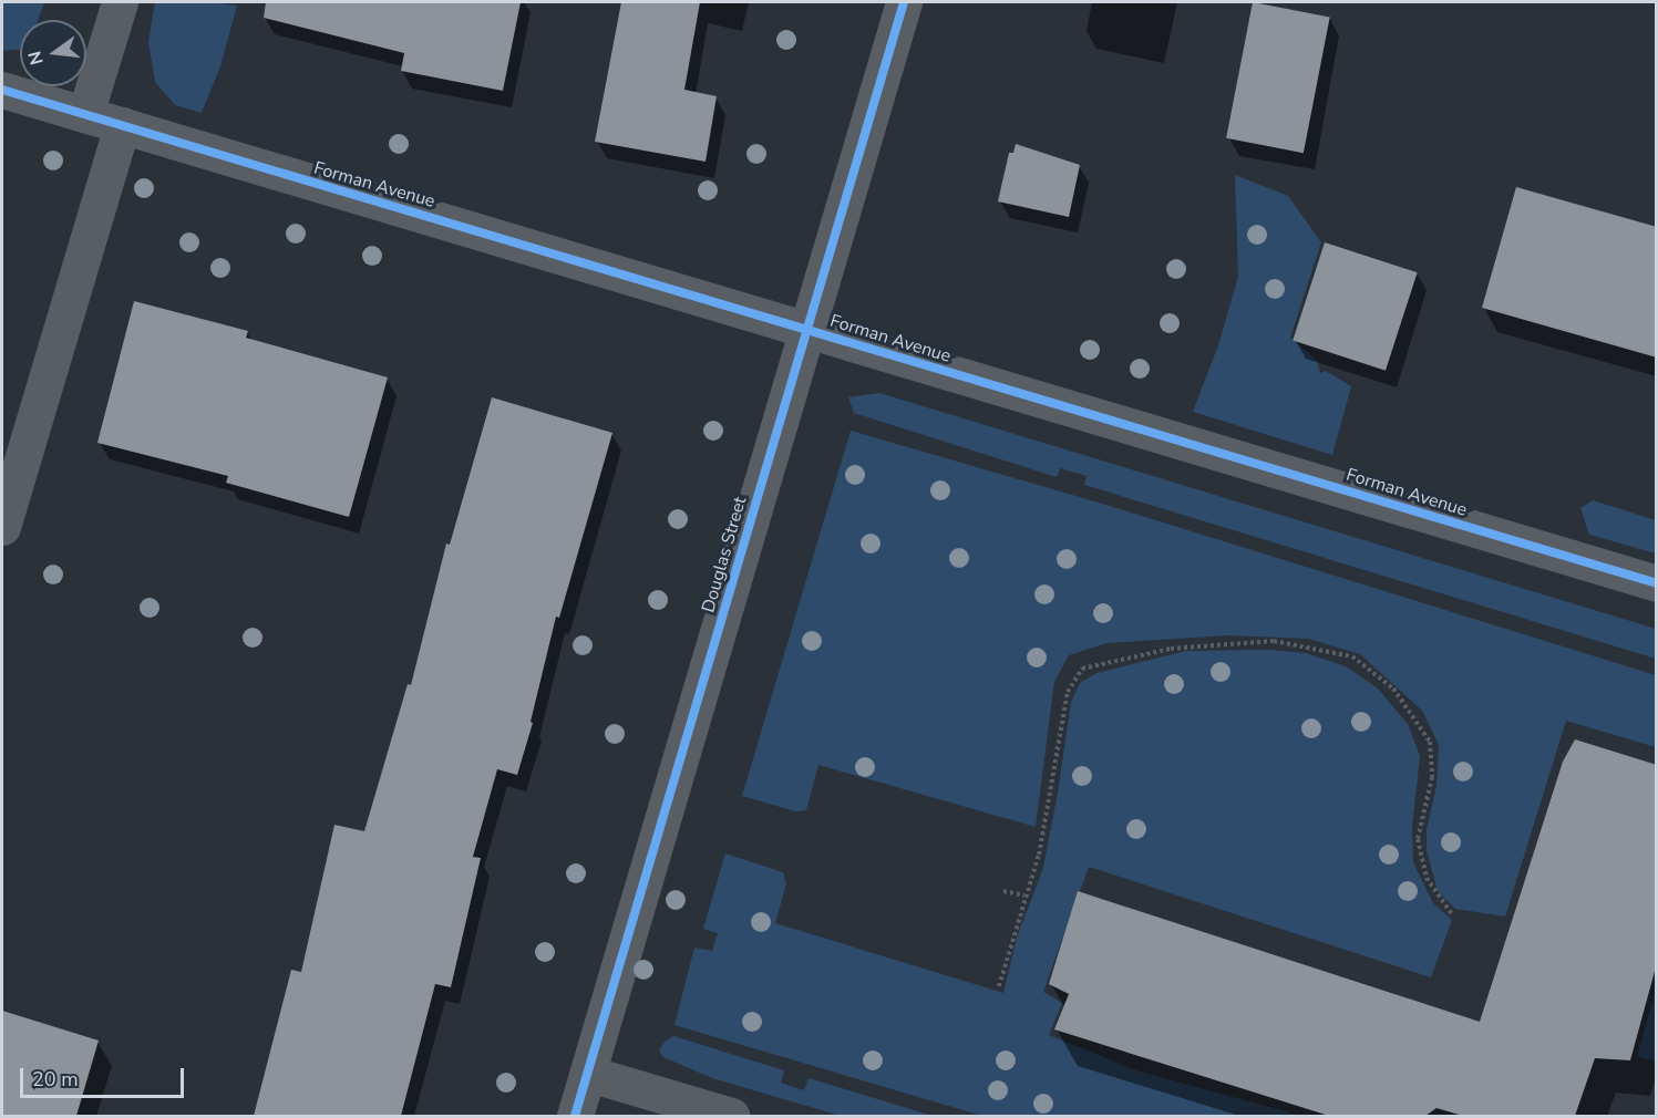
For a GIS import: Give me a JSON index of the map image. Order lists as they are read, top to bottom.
{
  "streets": {
    "street": ["Forman Avenue", "Douglas Street"]
  },
  "crossings": [
    ["Forman Avenue", "Douglas Street"]
  ],
  "scale_bar": "20 m",
  "north": "left"
}
